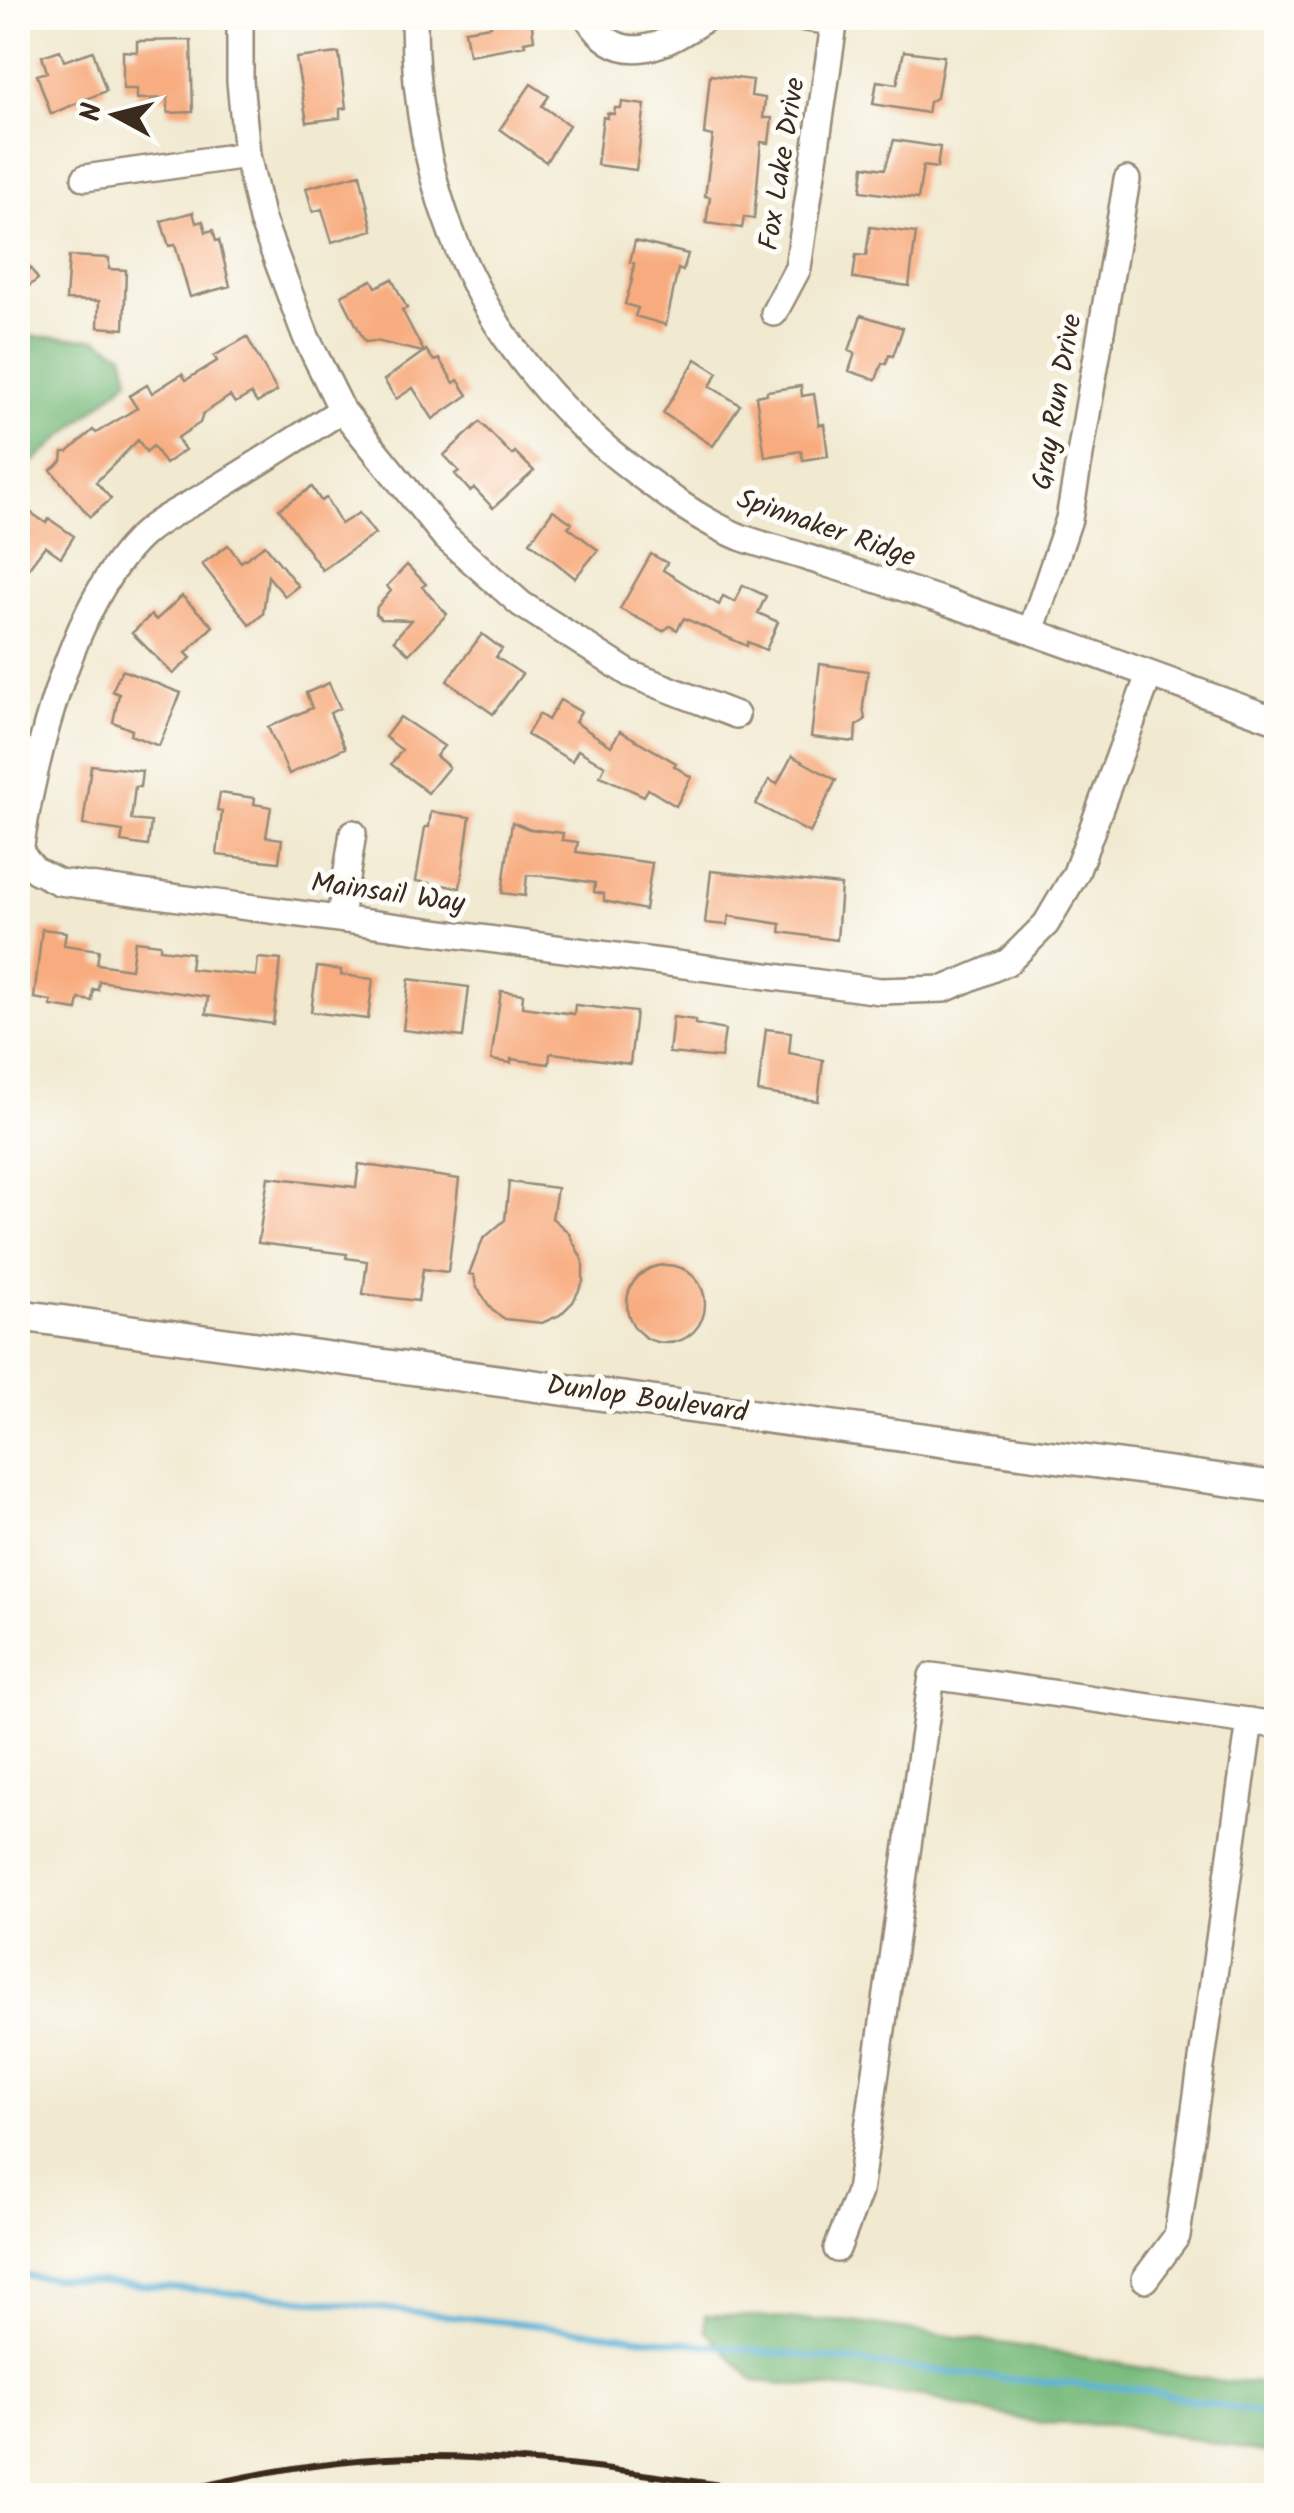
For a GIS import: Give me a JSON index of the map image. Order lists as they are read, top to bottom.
{
  "streets": {
    "street": [
      "Fox Lake Drive",
      "Gray Run Drive",
      "Spinnaker Ridge",
      "Mainsail Way",
      "Dunlop Boulevard"
    ]
  },
  "crossings": [
    ["Gray Run Drive", "Spinnaker Ridge"],
    ["Spinnaker Ridge", "Mainsail Way"]
  ],
  "north": "left"
}
